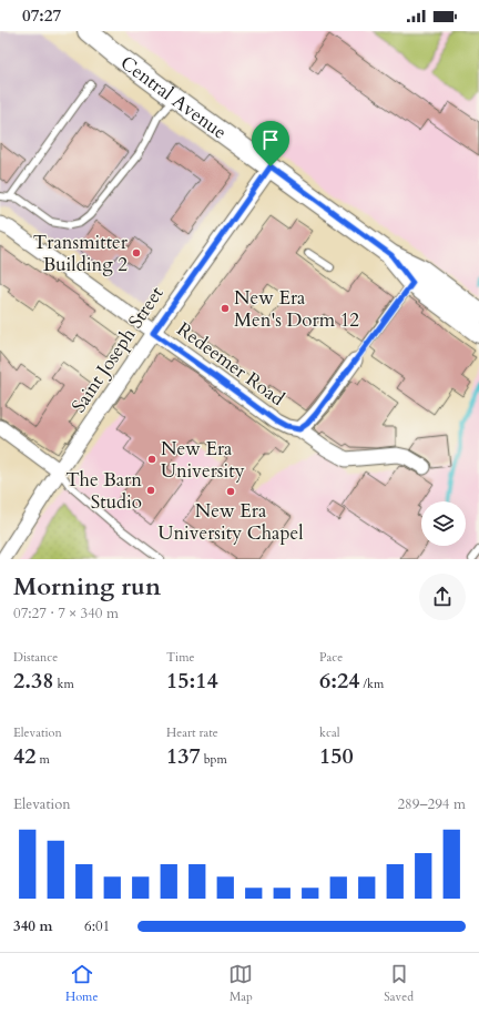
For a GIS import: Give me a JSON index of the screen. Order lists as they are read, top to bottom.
{
  "streets": {
    "main road": ["Central Avenue"],
    "street": ["Saint Joseph Street", "Redeemer Road"]
  },
  "crossings": [
    ["Central Avenue", "Saint Joseph Street"],
    ["Saint Joseph Street", "Redeemer Road"]
  ],
  "places": [
    "Transmitter Building 2",
    "New Era Men's Dorm 12",
    "New Era University",
    "The Barn Studio",
    "New Era University Chapel"
  ],
  "page": {
    "status": "07:27",
    "heading": ["Morning run", "07:27 · 7 × 340 m"],
    "stats": [
      ["Distance", "2.38 km"],
      ["Time", "15:14"],
      ["Pace", "6:24 /km"],
      ["Elevation", "42 m"],
      ["Heart rate", "137 bpm"],
      ["kcal", "150"]
    ],
    "chart": ["Elevation", "289–294 m"],
    "list": [
      {
        "name": "340 m",
        "note": "6:01"
      }
    ],
    "tabs": ["Home", "Map", "Saved"]
  }
}
